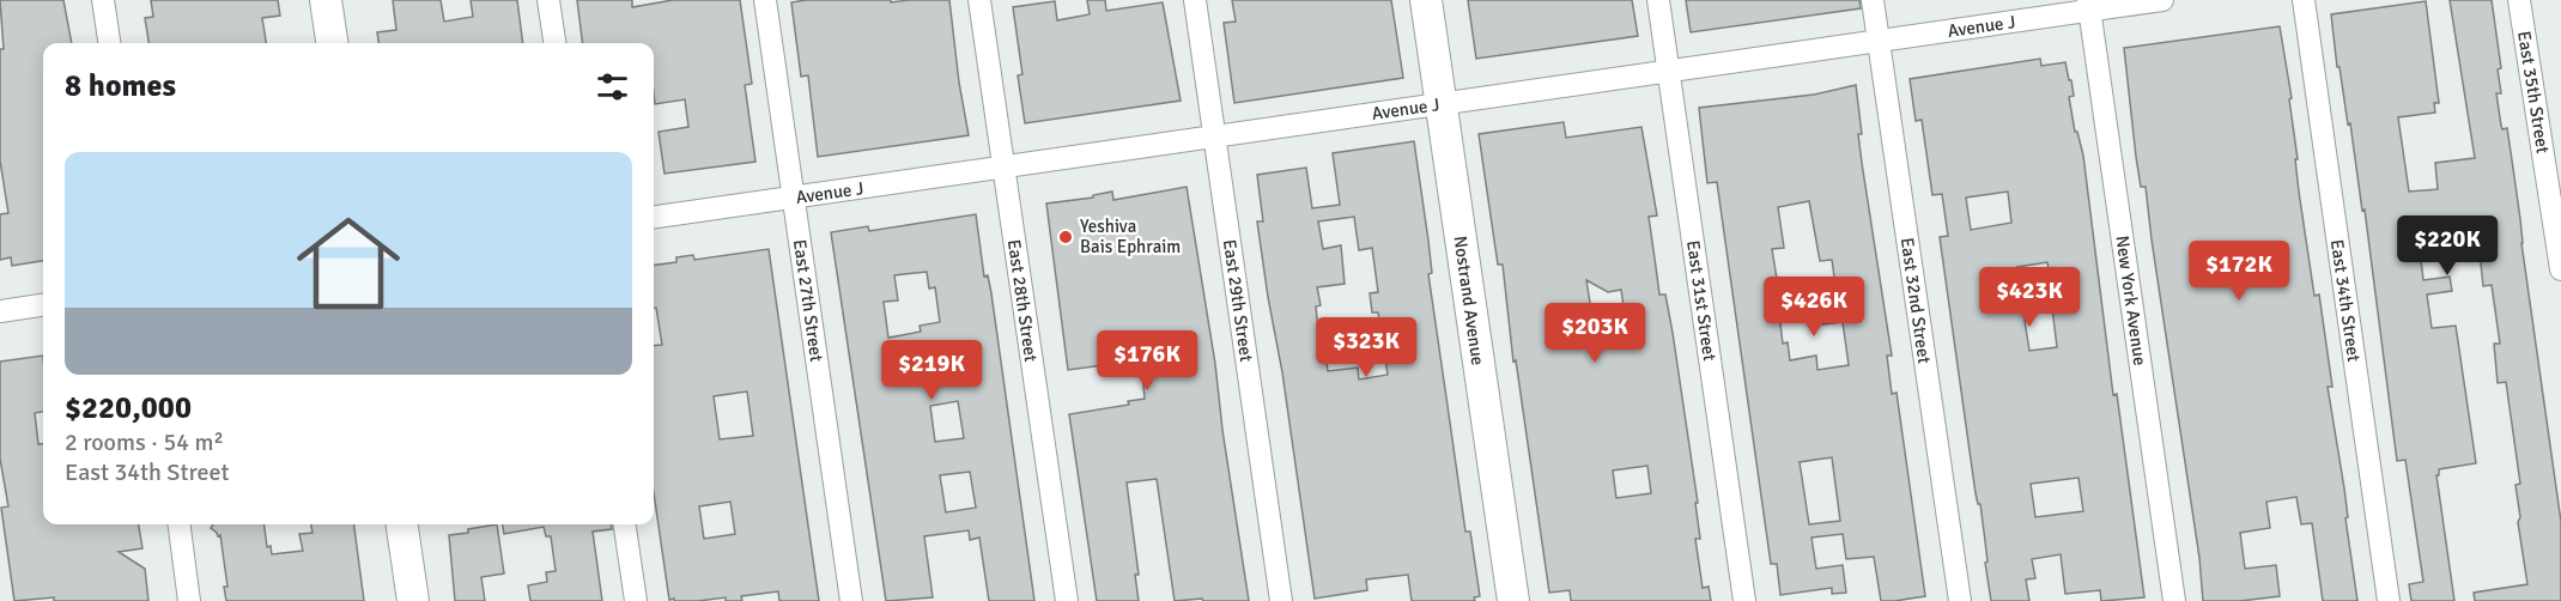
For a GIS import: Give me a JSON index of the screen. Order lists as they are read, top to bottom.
{
  "streets": {
    "main road": ["Nostrand Avenue"],
    "street": [
      "Avenue J",
      "East 35th Street",
      "East 27th Street",
      "East 28th Street",
      "East 29th Street",
      "East 31st Street",
      "East 32nd Street",
      "New York Avenue",
      "East 34th Street"
    ]
  },
  "crossings": [
    ["Avenue J", "East 27th Street"],
    ["Avenue J", "East 28th Street"],
    ["Avenue J", "East 29th Street"],
    ["Avenue J", "Nostrand Avenue"],
    ["Avenue J", "East 31st Street"],
    ["Avenue J", "East 32nd Street"],
    ["Avenue J", "New York Avenue"]
  ],
  "places": ["Yeshiva Bais Ephraim"],
  "page": {
    "heading": "8 homes",
    "list": [
      {
        "name": "$220,000",
        "note": "2 rooms · 54 m² · East 34th Street"
      }
    ],
    "price": [
      "$220K",
      "$172K",
      "$423K",
      "$426K",
      "$203K",
      "$323K",
      "$176K",
      "$219K"
    ]
  }
}
